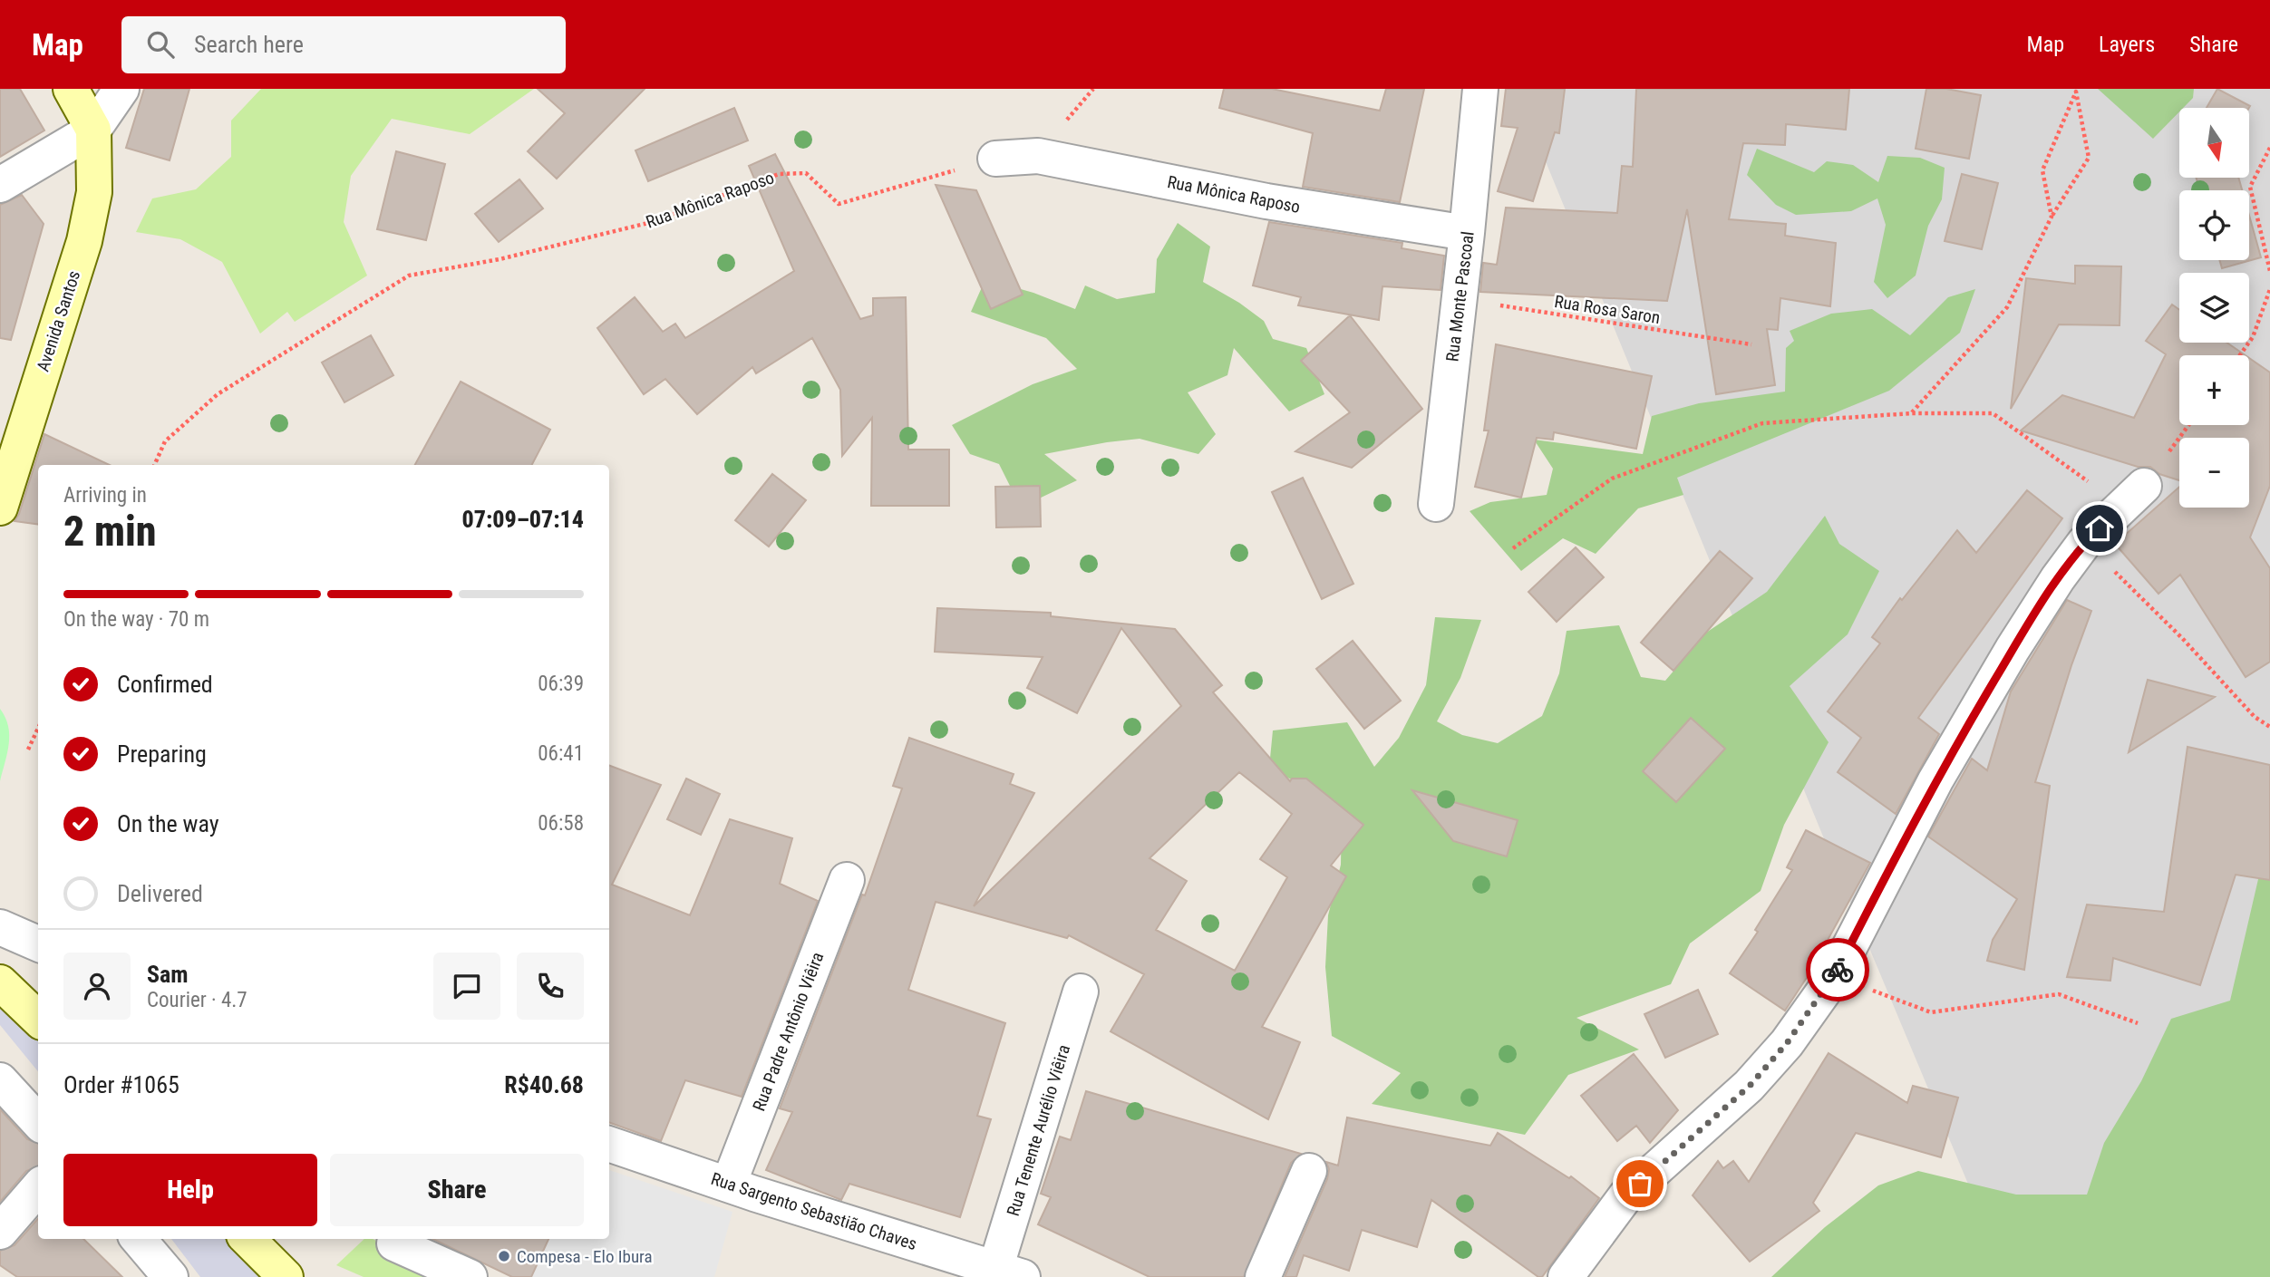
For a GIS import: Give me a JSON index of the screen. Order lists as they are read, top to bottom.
{
  "streets": {
    "main road": ["Avenida Santos"],
    "street": [
      "Rua Mônica Raposo",
      "Rua Monte Pascoal",
      "Rua Padre Antônio Viêira",
      "Rua Tenente Aurélio Viêira",
      "Rua Sargento Sebastião Chaves"
    ],
    "path": ["Rua Rosa Saron"]
  },
  "crossings": [
    ["Rua Mônica Raposo", "Rua Monte Pascoal"],
    ["Rua Monte Pascoal", "Rua Rosa Saron"],
    ["Rua Padre Antônio Viêira", "Rua Sargento Sebastião Chaves"],
    ["Rua Tenente Aurélio Viêira", "Rua Sargento Sebastião Chaves"]
  ],
  "places": ["Compesa - Elo Ibura"],
  "north": "bottom",
  "page": {
    "header": "Map",
    "search": "Search here",
    "nav": ["Map", "Layers", "Share"],
    "map_buttons": ["+", "−"],
    "heading": ["2 min", "Arriving in", "07:09–07:14"],
    "panel": [
      "Sam",
      "Courier · 4.7",
      "Order #1065",
      "R$40.68"
    ],
    "bar": "On the way · 70 m",
    "list": [
      ["Confirmed", "06:39"],
      ["Preparing", "06:41"],
      ["On the way", "06:58"],
      "Delivered"
    ],
    "buttons": ["Help", "Share"]
  }
}
